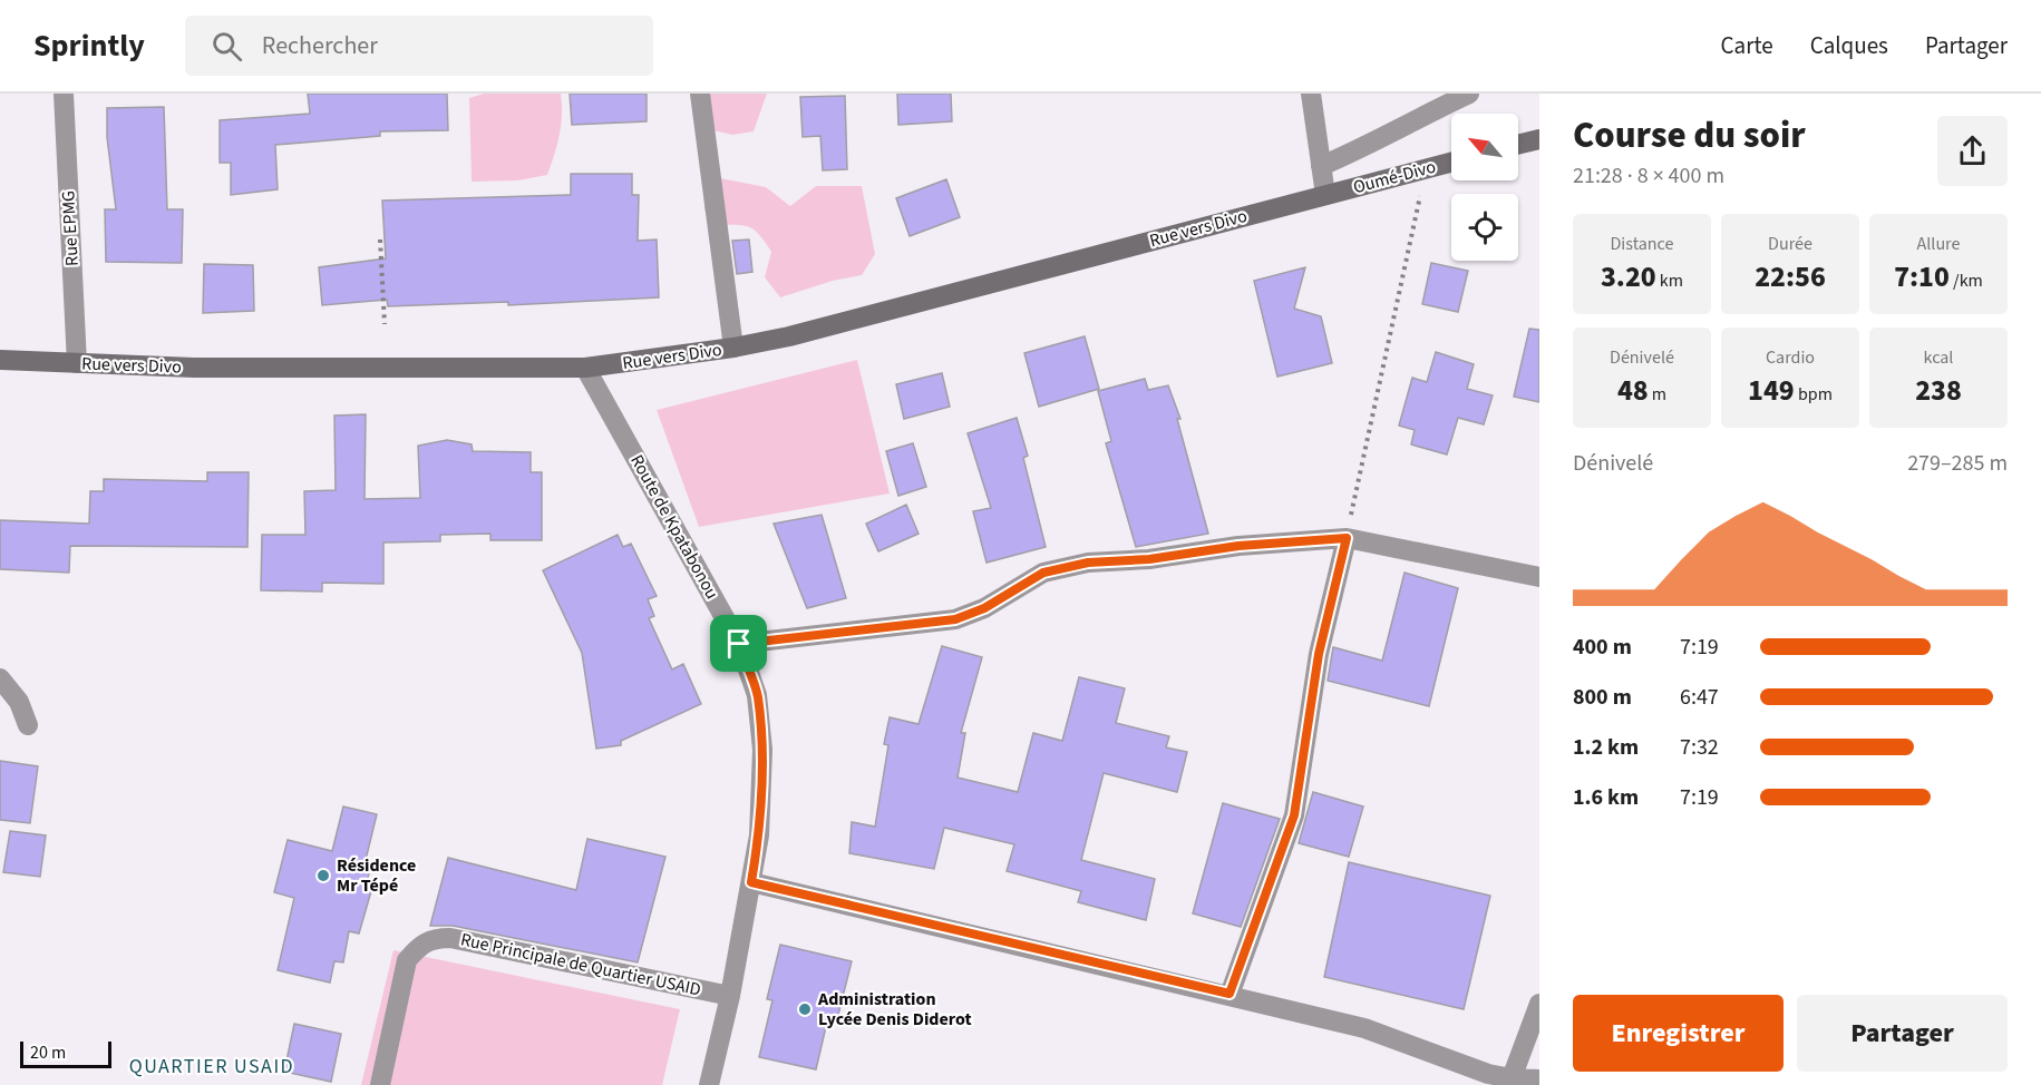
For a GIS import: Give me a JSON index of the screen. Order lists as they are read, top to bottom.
{
  "streets": {
    "main road": ["Oumé-Divo", "Rue vers Divo"],
    "street": ["Rue EPMG", "Route de Kpatabonou", "Rue Principale de Quartier USAID"]
  },
  "crossings": [
    ["Oumé-Divo", "Rue vers Divo"],
    ["Rue EPMG", "Rue vers Divo"],
    ["Rue vers Divo", "Route de Kpatabonou"],
    ["Route de Kpatabonou", "Rue Principale de Quartier USAID"]
  ],
  "districts": ["QUARTIER USAID"],
  "places": ["Résidence Mr Tépé", "Administration Lycée Denis Diderot"],
  "scale_bar": "20 m",
  "north": "top left",
  "page": {
    "header": "Sprintly",
    "search": "Rechercher",
    "nav": ["Carte", "Calques", "Partager"],
    "heading": ["Course du soir", "21:28 · 8 × 400 m"],
    "stats": [
      ["Distance", "3.20 km"],
      ["Durée", "22:56"],
      ["Allure", "7:10 /km"],
      ["Dénivelé", "48 m"],
      ["Cardio", "149 bpm"],
      ["kcal", "238"]
    ],
    "chart": ["Dénivelé", "279–285 m"],
    "list": [
      {
        "name": "400 m",
        "note": "7:19"
      },
      {
        "name": "800 m",
        "note": "6:47"
      },
      {
        "name": "1.2 km",
        "note": "7:32"
      },
      {
        "name": "1.6 km",
        "note": "7:19"
      }
    ],
    "buttons": ["Enregistrer", "Partager"],
    "scale": "20 m"
  }
}
